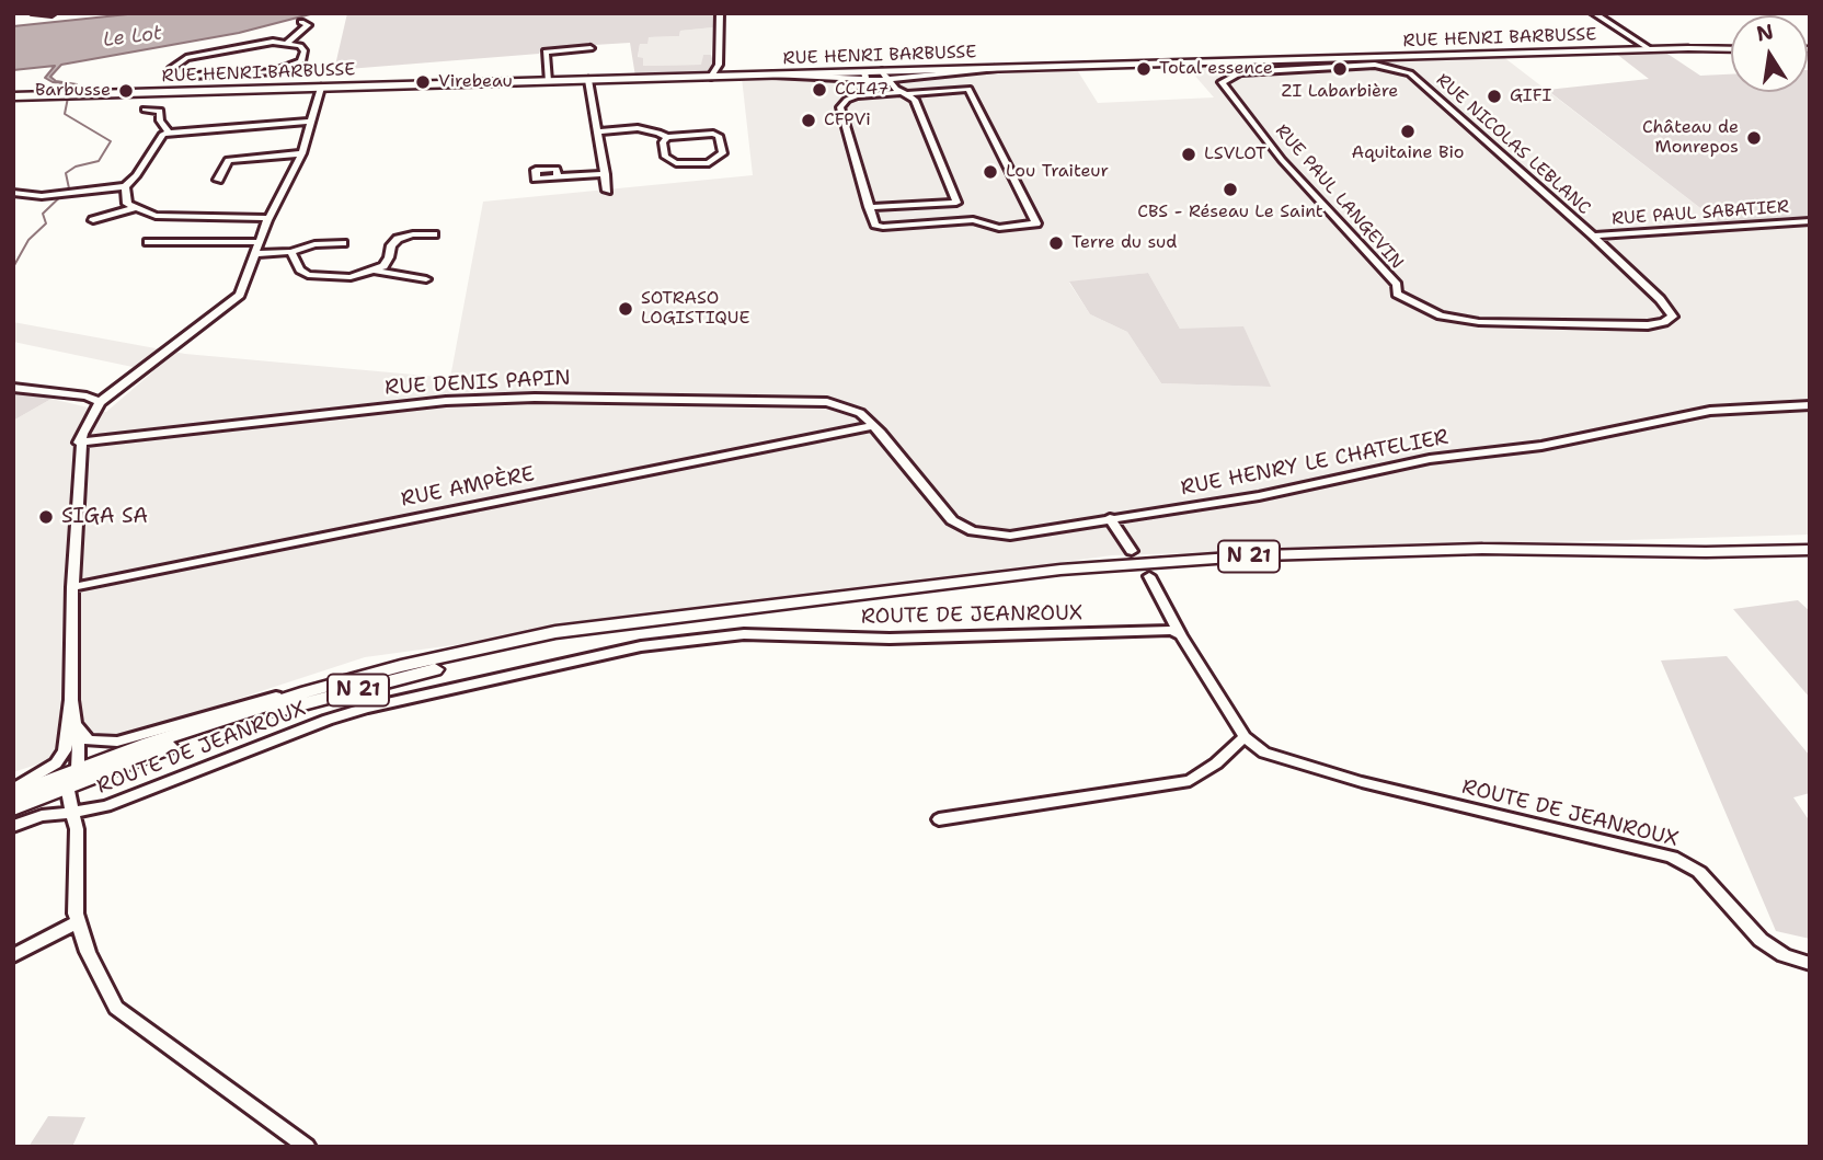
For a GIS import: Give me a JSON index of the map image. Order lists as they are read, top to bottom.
{
  "streets": {
    "main road": ["RUE HENRI BARBUSSE", "N 21"],
    "street": [
      "RUE NICOLAS LEBLANC",
      "RUE PAUL LANGEVIN",
      "RUE PAUL SABATIER",
      "RUE DENIS PAPIN",
      "RUE HENRY LE CHATELIER",
      "RUE AMPÈRE",
      "ROUTE DE JEANROUX"
    ]
  },
  "crossings": [
    ["RUE NICOLAS LEBLANC", "RUE PAUL LANGEVIN"],
    ["RUE NICOLAS LEBLANC", "RUE PAUL SABATIER"],
    ["RUE DENIS PAPIN", "RUE HENRY LE CHATELIER"],
    ["RUE DENIS PAPIN", "RUE AMPÈRE"],
    ["RUE HENRY LE CHATELIER", "RUE AMPÈRE"],
    ["N 21", "ROUTE DE JEANROUX"]
  ],
  "water": ["Le Lot"],
  "places": [
    "Total essence",
    "ZI Labarbière",
    "Virebeau",
    "CCI47",
    "Barbusse",
    "GIFI",
    "CFPVi",
    "Aquitaine Bio",
    "Château de Monrepos",
    "LSVLOT",
    "Lou Traiteur",
    "CBS - Réseau Le Saint",
    "Terre du sud",
    "SOTRASO LOGISTIQUE",
    "SIGA SA"
  ],
  "north": "top"
}
